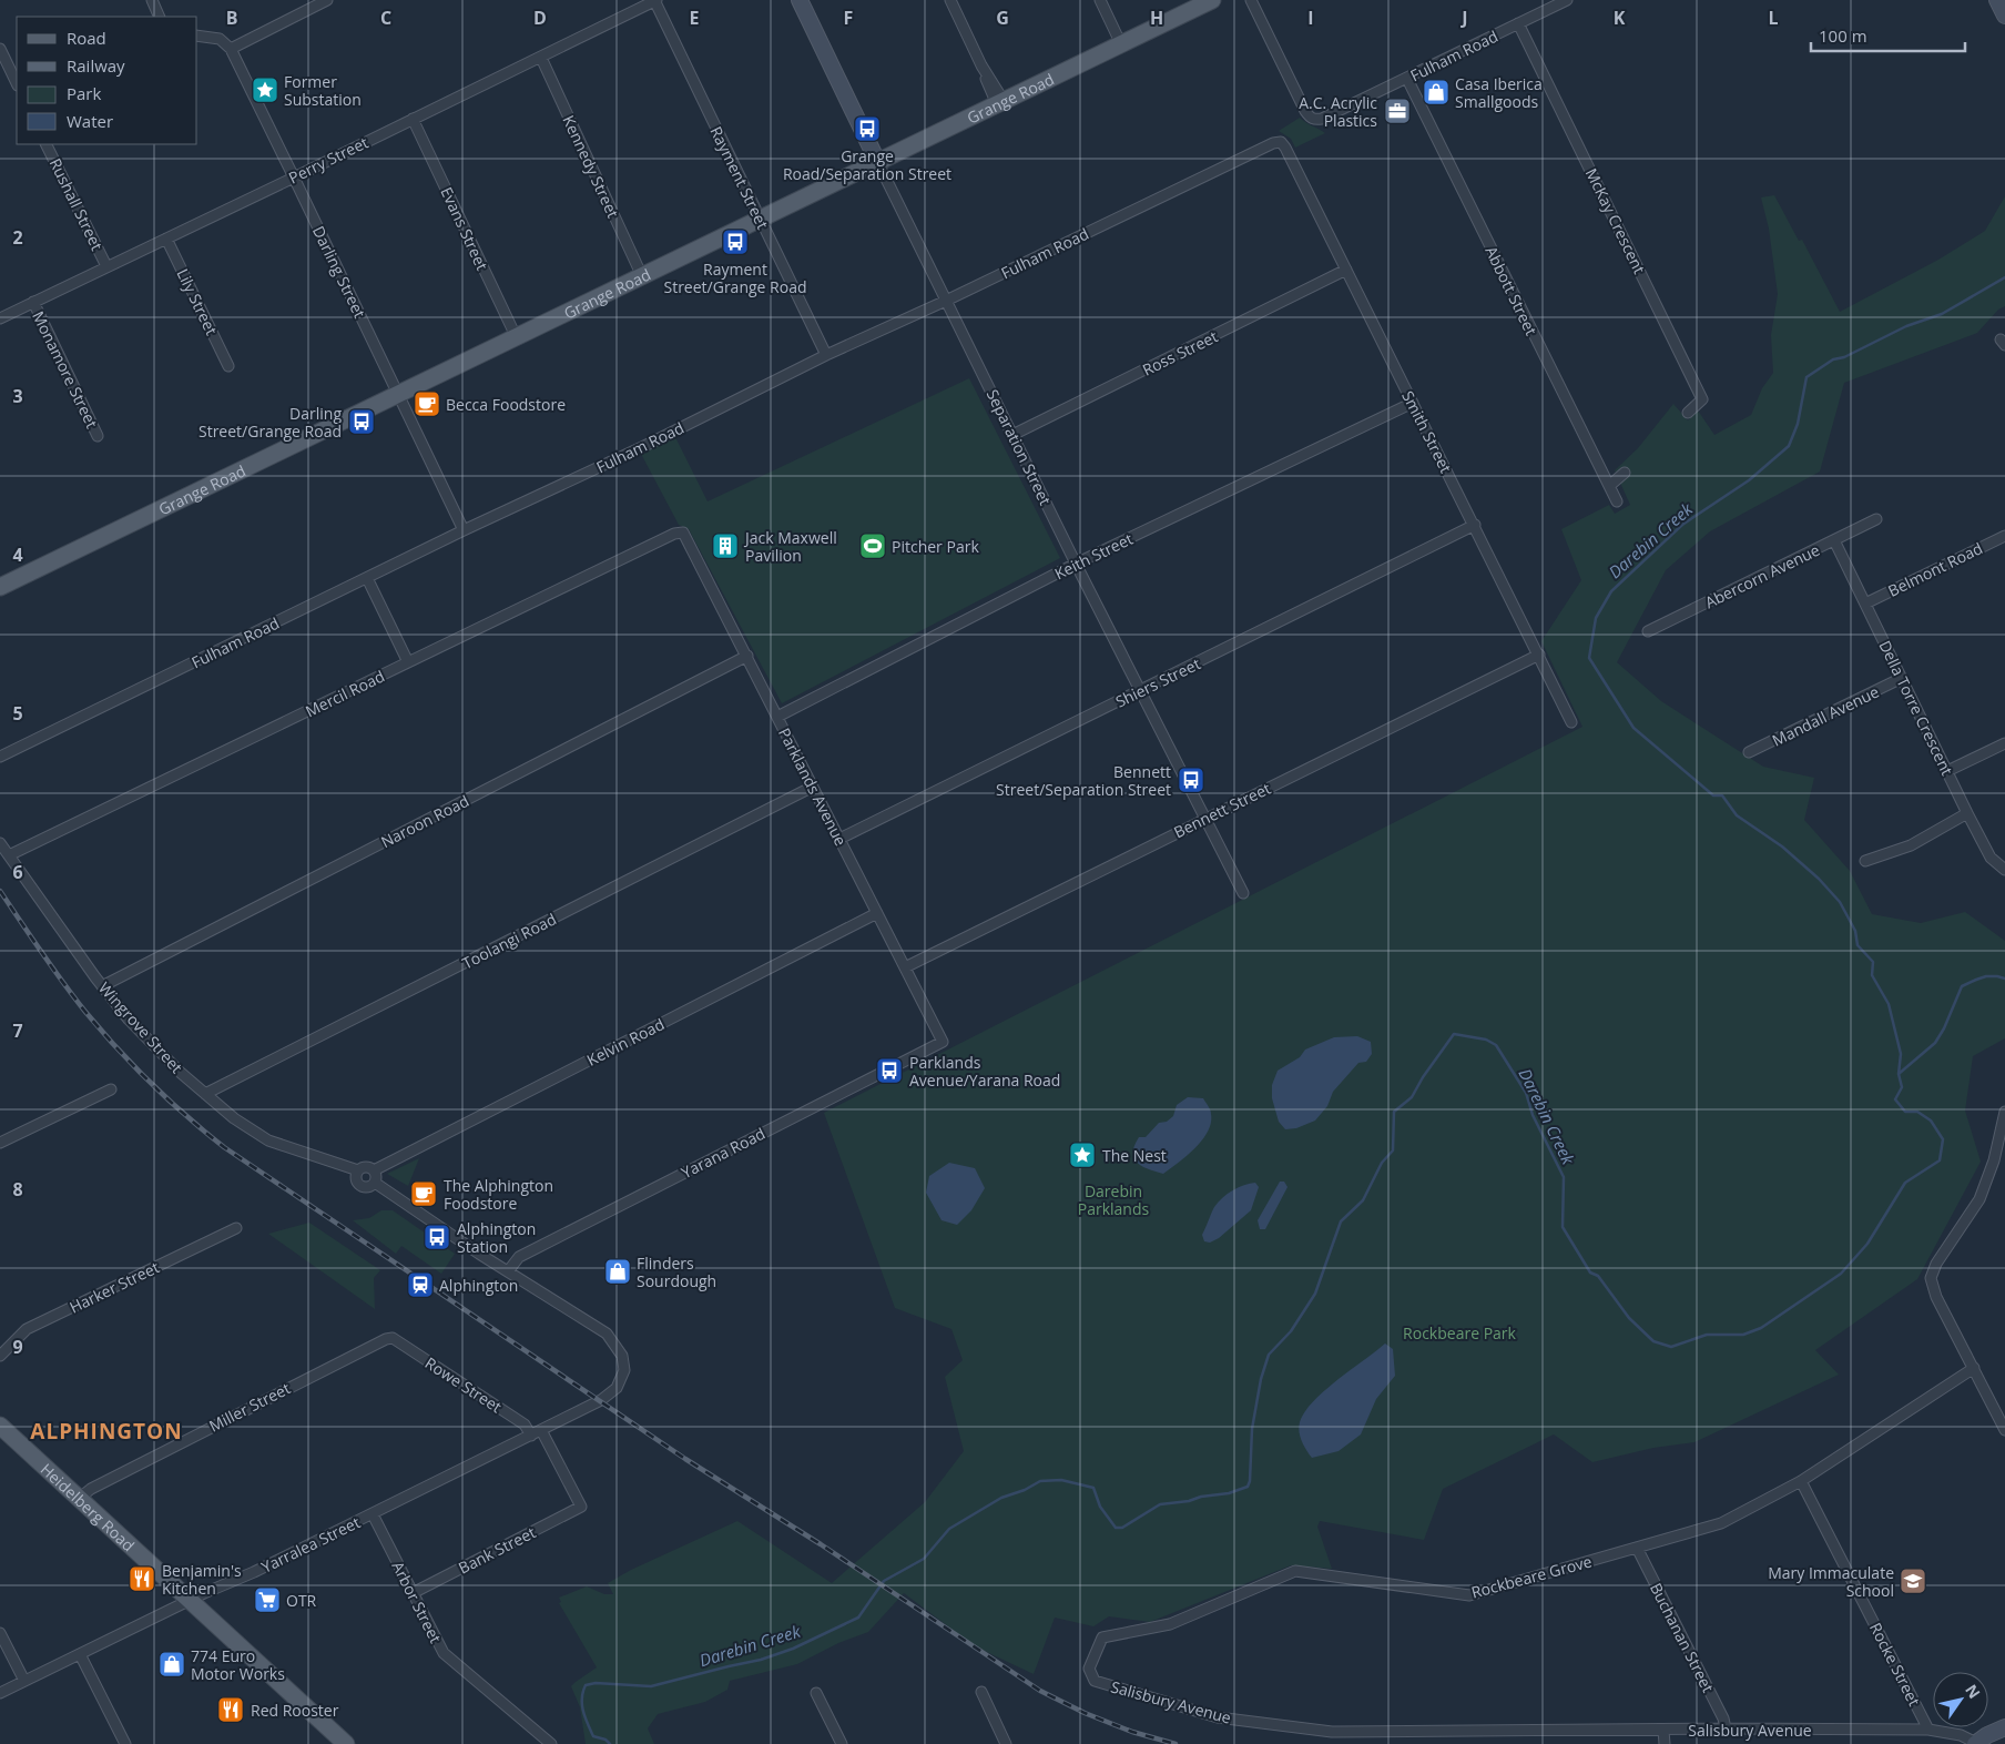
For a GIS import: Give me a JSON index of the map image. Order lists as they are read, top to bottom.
{
  "streets": {
    "main road": ["Grange Road", "Heidelberg Road"],
    "street": [
      "Fulham Road",
      "Perry Street",
      "Kennedy Street",
      "Rayment Street",
      "Rushall Street",
      "McKay Crescent",
      "Evans Street",
      "Darling Street",
      "Abbott Street",
      "Lily Street",
      "Ross Street",
      "Monamore Street",
      "Smith Street",
      "Separation Street",
      "Keith Street",
      "Belmont Road",
      "Abercorn Avenue",
      "Shiers Street",
      "Mercil Road",
      "Della Torre Crescent",
      "Mandall Avenue",
      "Parklands Avenue",
      "Bennett Street",
      "Naroon Road",
      "Toolangi Road",
      "Wingrove Street",
      "Kelvin Road",
      "Yarana Road",
      "Harker Street",
      "Rowe Street",
      "Miller Street",
      "Yarralea Street",
      "Bank Street",
      "Rockbeare Grove",
      "Arbor Street",
      "Buchanan Street",
      "Rocke Street",
      "Salisbury Avenue"
    ]
  },
  "crossings": [
    ["Fulham Road", "Rayment Street"],
    ["Fulham Road", "McKay Crescent"],
    ["Fulham Road", "Darling Street"],
    ["Fulham Road", "Abbott Street"],
    ["Fulham Road", "Smith Street"],
    ["Fulham Road", "Separation Street"],
    ["Grange Road", "Kennedy Street"],
    ["Grange Road", "Rayment Street"],
    ["Grange Road", "Evans Street"],
    ["Grange Road", "Darling Street"],
    ["Grange Road", "Separation Street"],
    ["Perry Street", "Kennedy Street"],
    ["Perry Street", "Rayment Street"],
    ["Perry Street", "Rushall Street"],
    ["Perry Street", "Evans Street"],
    ["Perry Street", "Darling Street"],
    ["Perry Street", "Lily Street"],
    ["Perry Street", "Monamore Street"],
    ["Ross Street", "Smith Street"],
    ["Ross Street", "Separation Street"],
    ["Smith Street", "Keith Street"],
    ["Smith Street", "Shiers Street"],
    ["Smith Street", "Bennett Street"],
    ["Separation Street", "Keith Street"],
    ["Separation Street", "Shiers Street"],
    ["Separation Street", "Bennett Street"],
    ["Keith Street", "Parklands Avenue"],
    ["Belmont Road", "Della Torre Crescent"],
    ["Abercorn Avenue", "Della Torre Crescent"],
    ["Shiers Street", "Parklands Avenue"],
    ["Mercil Road", "Parklands Avenue"],
    ["Mercil Road", "Wingrove Street"],
    ["Della Torre Crescent", "Mandall Avenue"],
    ["Parklands Avenue", "Bennett Street"],
    ["Parklands Avenue", "Naroon Road"],
    ["Parklands Avenue", "Toolangi Road"],
    ["Parklands Avenue", "Kelvin Road"],
    ["Parklands Avenue", "Yarana Road"],
    ["Naroon Road", "Wingrove Street"],
    ["Toolangi Road", "Wingrove Street"],
    ["Wingrove Street", "Kelvin Road"],
    ["Yarana Road", "Yarralea Street"],
    ["Rowe Street", "Miller Street"],
    ["Rowe Street", "Yarralea Street"],
    ["Miller Street", "Heidelberg Road"],
    ["Heidelberg Road", "Yarralea Street"],
    ["Yarralea Street", "Bank Street"],
    ["Yarralea Street", "Arbor Street"],
    ["Bank Street", "Arbor Street"],
    ["Rockbeare Grove", "Buchanan Street"],
    ["Rockbeare Grove", "Rocke Street"],
    ["Rockbeare Grove", "Salisbury Avenue"],
    ["Buchanan Street", "Salisbury Avenue"],
    ["Rocke Street", "Salisbury Avenue"]
  ],
  "districts": ["ALPHINGTON"],
  "water": ["Darebin Creek"],
  "parks": ["Darebin Parklands", "Rockbeare Park"],
  "places": {
    "place": ["Former Substation", "The Nest"],
    "shop": ["Casa Iberica Smallgoods", "Flinders Sourdough", "774 Euro Motor Works"],
    "office": ["A.C. Acrylic Plastics"],
    "bus stop": [
      "Grange Road/Separation Street",
      "Rayment Street/Grange Road",
      "Darling Street/Grange Road",
      "Bennett Street/Separation Street",
      "Parklands Avenue/Yarana Road",
      "Alphington Station"
    ],
    "cafe": ["Becca Foodstore", "The Alphington Foodstore"],
    "building": ["Jack Maxwell Pavilion"],
    "sports": ["Pitcher Park"],
    "station": ["Alphington"],
    "restaurant": ["Benjamin's Kitchen", "Red Rooster"],
    "school or university": ["Mary Immaculate School"],
    "supermarket": ["OTR"]
  },
  "legend": [
    "Road",
    "Railway",
    "Park",
    "Water"
  ],
  "scale_bar": "100 m",
  "north": "top right",
  "grid": {
    "columns": [
      "B",
      "C",
      "D",
      "E",
      "F",
      "G",
      "H",
      "I",
      "J",
      "K",
      "L"
    ],
    "rows": [
      "2",
      "3",
      "4",
      "5",
      "6",
      "7",
      "8",
      "9"
    ]
  }
}
